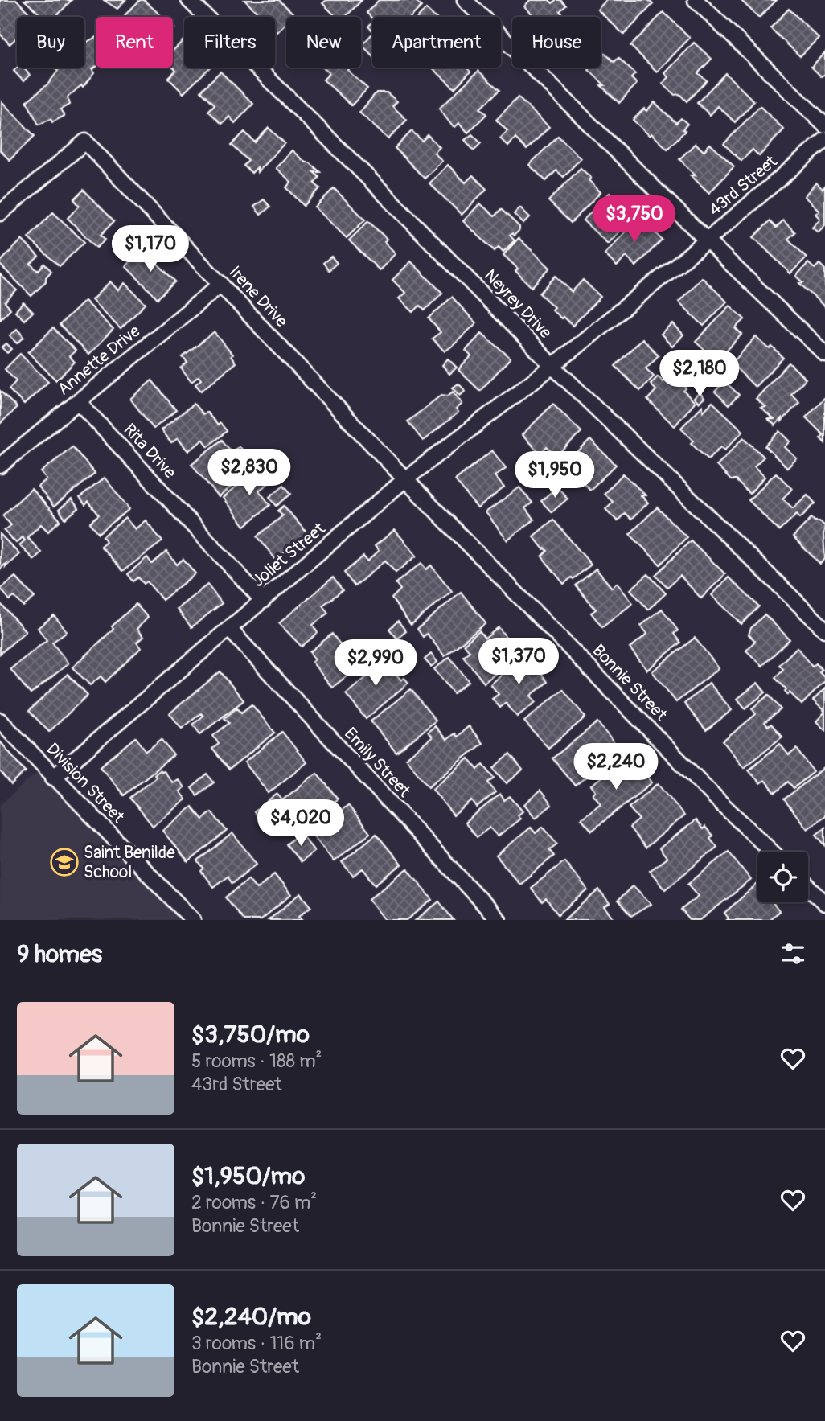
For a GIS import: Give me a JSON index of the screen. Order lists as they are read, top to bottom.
{
  "streets": {
    "street": [
      "43rd Street",
      "Irene Drive",
      "Neyrey Drive",
      "Annette Drive",
      "Rita Drive",
      "Joliet Street",
      "Bonnie Street",
      "Emily Street",
      "Division Street"
    ]
  },
  "crossings": [
    ["43rd Street", "Neyrey Drive"],
    ["43rd Street", "Joliet Street"],
    ["Irene Drive", "Annette Drive"],
    ["Irene Drive", "Joliet Street"],
    ["Irene Drive", "Bonnie Street"],
    ["Neyrey Drive", "Joliet Street"],
    ["Annette Drive", "Rita Drive"],
    ["Rita Drive", "Joliet Street"],
    ["Joliet Street", "Bonnie Street"],
    ["Joliet Street", "Emily Street"],
    ["Joliet Street", "Division Street"]
  ],
  "places": {
    "school or university": ["Saint Benilde School"]
  },
  "page": {
    "chip": [
      "Buy",
      "Rent",
      "Filters",
      "New",
      "Apartment",
      "House"
    ],
    "price": [
      "$3,750",
      "$1,170",
      "$2,180",
      "$2,830",
      "$1,950",
      "$1,370",
      "$2,990",
      "$2,240",
      "$4,020"
    ],
    "heading": "9 homes",
    "list": [
      {
        "name": "$3,750/mo",
        "note": "5 rooms · 188 m² · 43rd Street"
      },
      {
        "name": "$1,950/mo",
        "note": "2 rooms · 76 m² · Bonnie Street"
      },
      {
        "name": "$2,240/mo",
        "note": "3 rooms · 116 m² · Bonnie Street"
      }
    ]
  }
}
